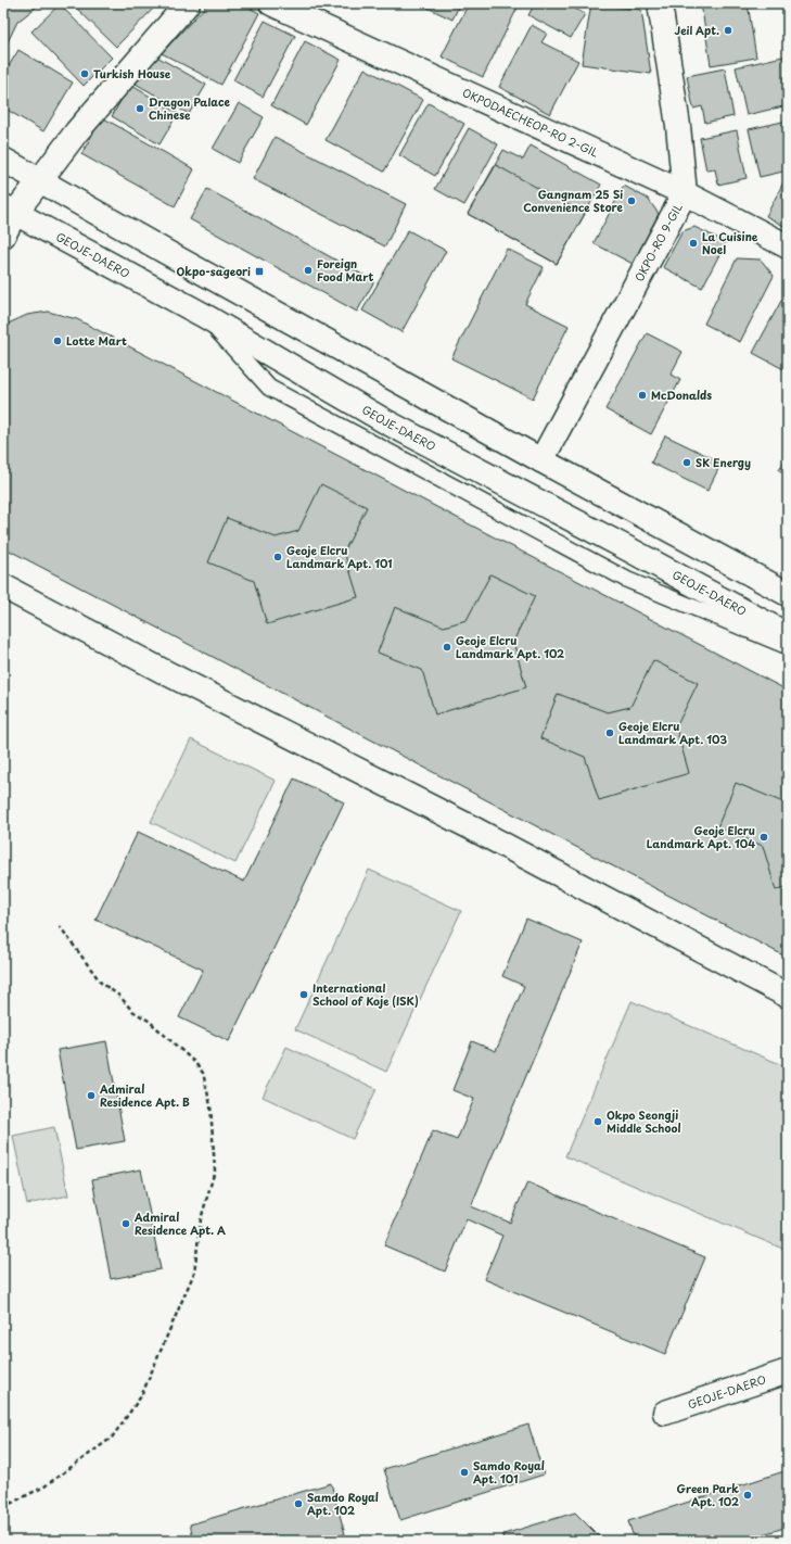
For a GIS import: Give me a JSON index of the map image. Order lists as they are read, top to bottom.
{
  "streets": {
    "street": ["OKPODAECHEOP-RO 2-GIL", "OKPO-RO 9-GIL", "GEOJE-DAERO"]
  },
  "crossings": [
    ["OKPODAECHEOP-RO 2-GIL", "OKPO-RO 9-GIL"]
  ],
  "places": {
    "other": [
      "Jeil Apt.",
      "Turkish House",
      "Dragon Palace Chinese",
      "Gangnam 25 Si Convenience Store",
      "La Cuisine Noel",
      "Foreign Food Mart",
      "Lotte Mart",
      "McDonalds",
      "SK Energy",
      "Geoje Elcru Landmark Apt. 101",
      "Geoje Elcru Landmark Apt. 102",
      "Geoje Elcru Landmark Apt. 103",
      "Geoje Elcru Landmark Apt. 104",
      "International School of Koje (ISK)",
      "Admiral Residence Apt. B",
      "Okpo Seongji Middle School",
      "Admiral Residence Apt. A",
      "Samdo Royal Apt. 101",
      "Green Park Apt. 102",
      "Samdo Royal Apt. 102"
    ],
    "transit": ["Okpo-sageori"]
  }
}
